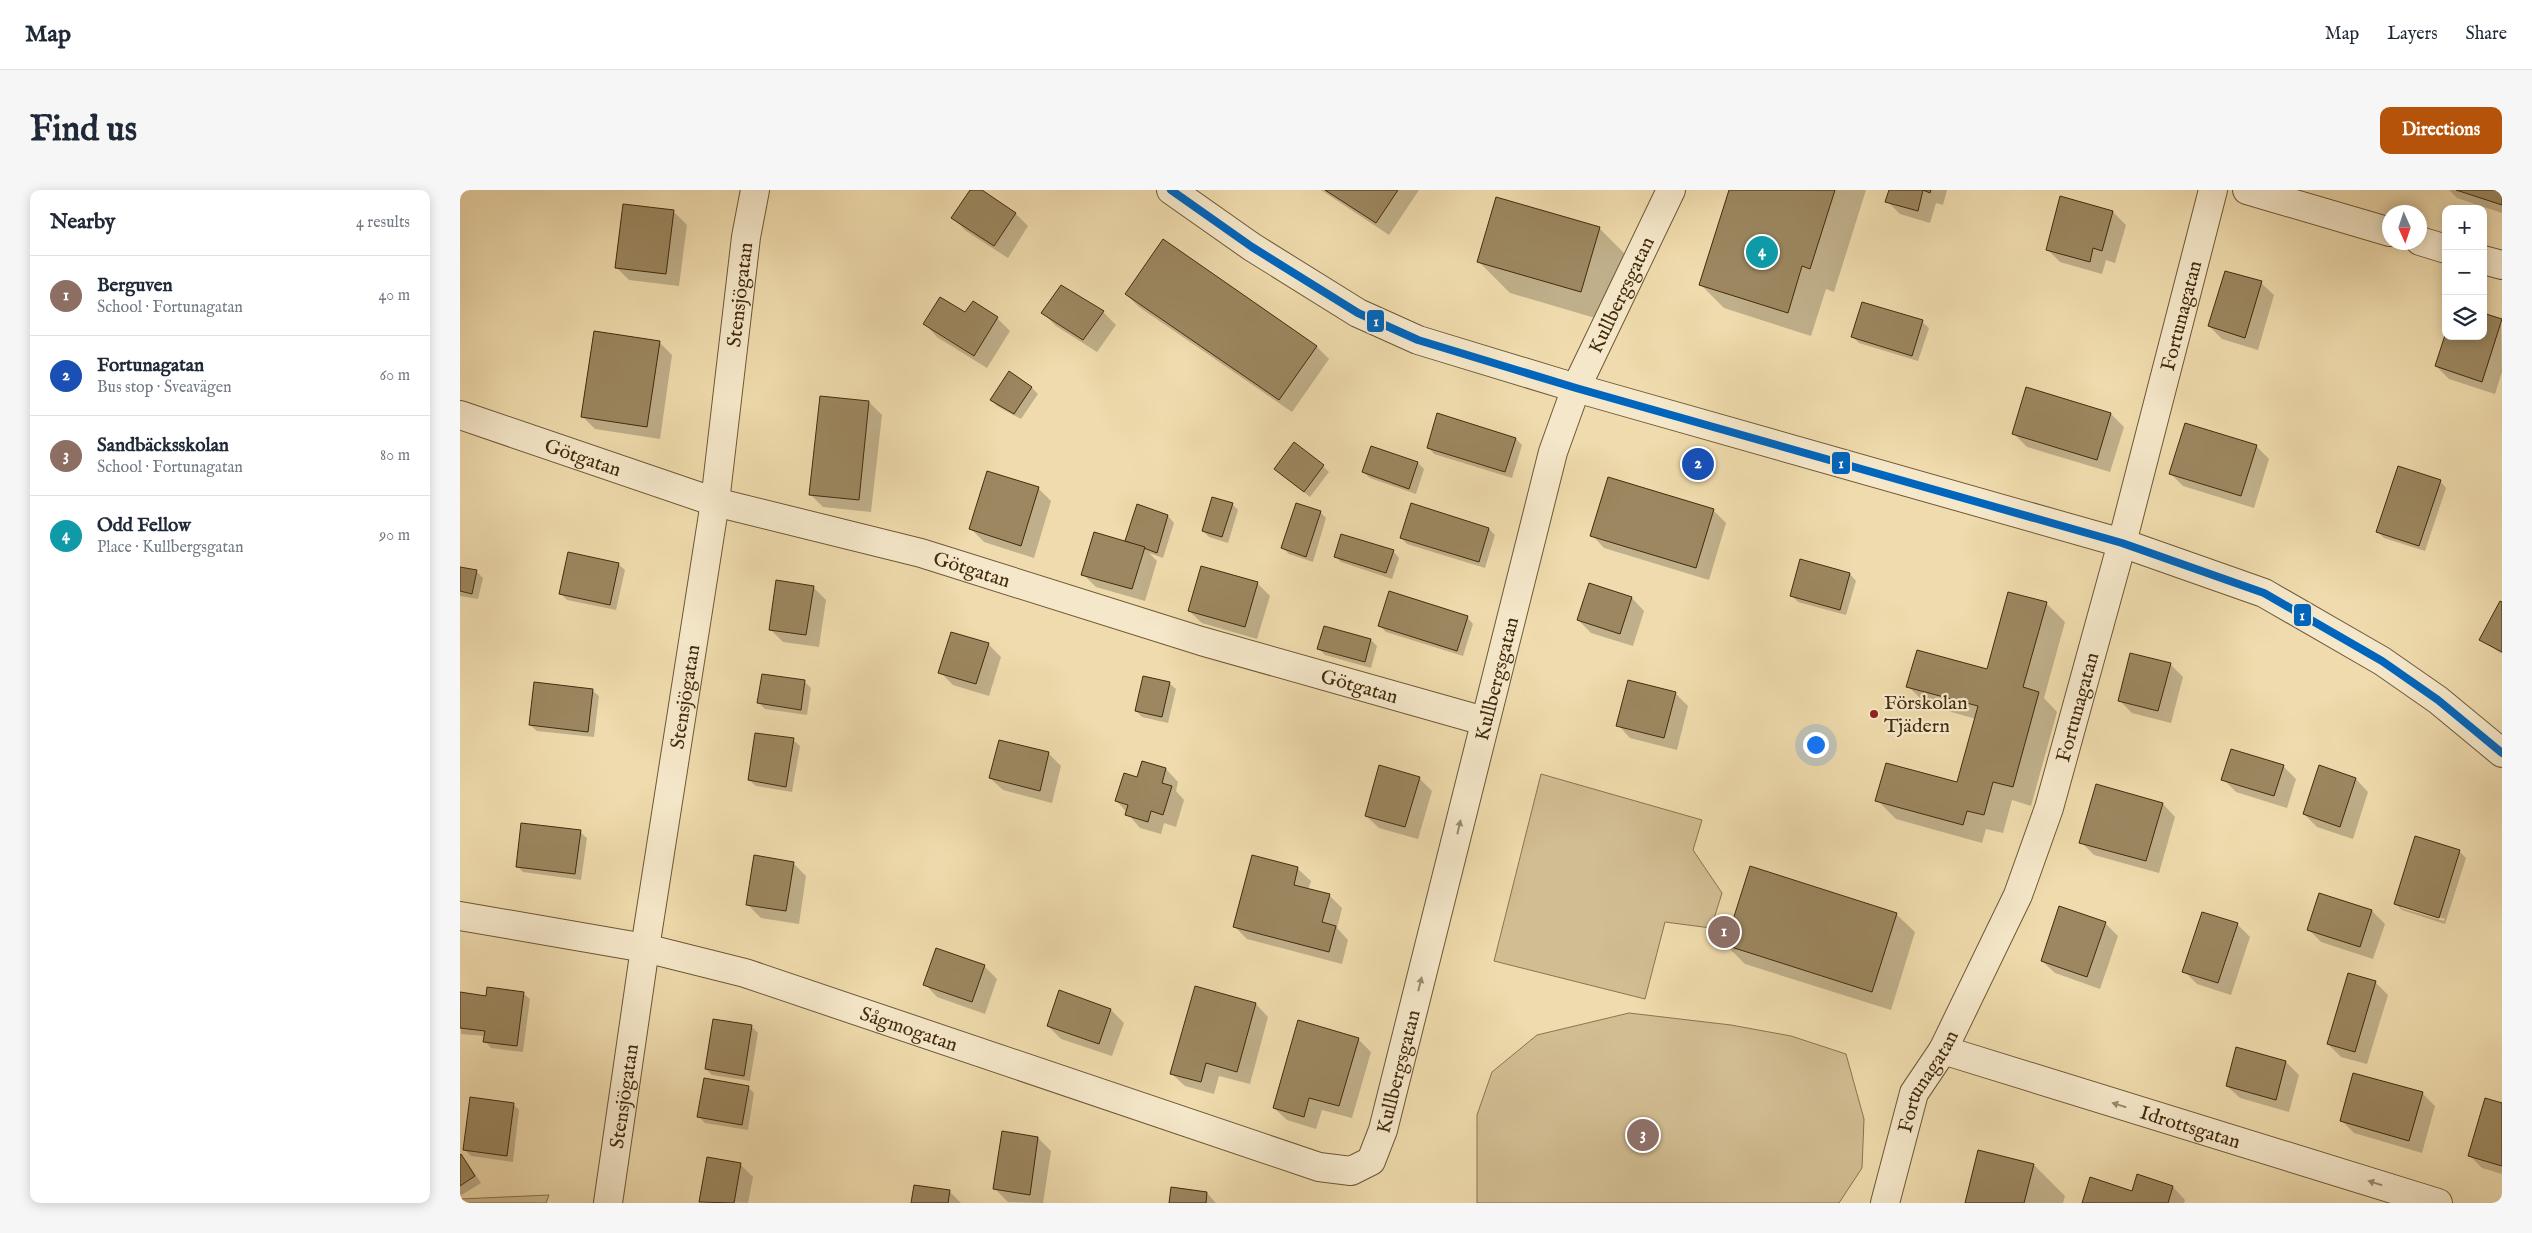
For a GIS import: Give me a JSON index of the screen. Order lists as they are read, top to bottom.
{
  "streets": {
    "street": [
      "Kullbergsgatan",
      "Stensjögatan",
      "Fortunagatan",
      "Götgatan",
      "Sågmogatan",
      "Idrottsgatan"
    ]
  },
  "crossings": [
    ["Kullbergsgatan", "Götgatan"],
    ["Kullbergsgatan", "Sågmogatan"],
    ["Stensjögatan", "Götgatan"],
    ["Stensjögatan", "Sågmogatan"],
    ["Fortunagatan", "Idrottsgatan"]
  ],
  "one_way": ["Kullbergsgatan", "Idrottsgatan"],
  "places": ["Förskolan Tjädern"],
  "lines": ["transit line 1"],
  "north": "bottom",
  "page": {
    "header": "Map",
    "nav": ["Map", "Layers", "Share"],
    "buttons": "Directions",
    "title": "Find us",
    "heading": ["Nearby", "4 results"],
    "map_buttons": ["+", "−"],
    "pins": [
      "4",
      "2",
      "1",
      "3"
    ],
    "list": [
      {
        "mark": "1",
        "name": "Berguven",
        "note": "School · Fortunagatan",
        "value": "40 m"
      },
      {
        "mark": "2",
        "name": "Fortunagatan",
        "note": "Bus stop · Sveavägen",
        "value": "60 m"
      },
      {
        "mark": "3",
        "name": "Sandbäcksskolan",
        "note": "School · Fortunagatan",
        "value": "80 m"
      },
      {
        "mark": "4",
        "name": "Odd Fellow",
        "note": "Place · Kullbergsgatan",
        "value": "90 m"
      }
    ]
  }
}
